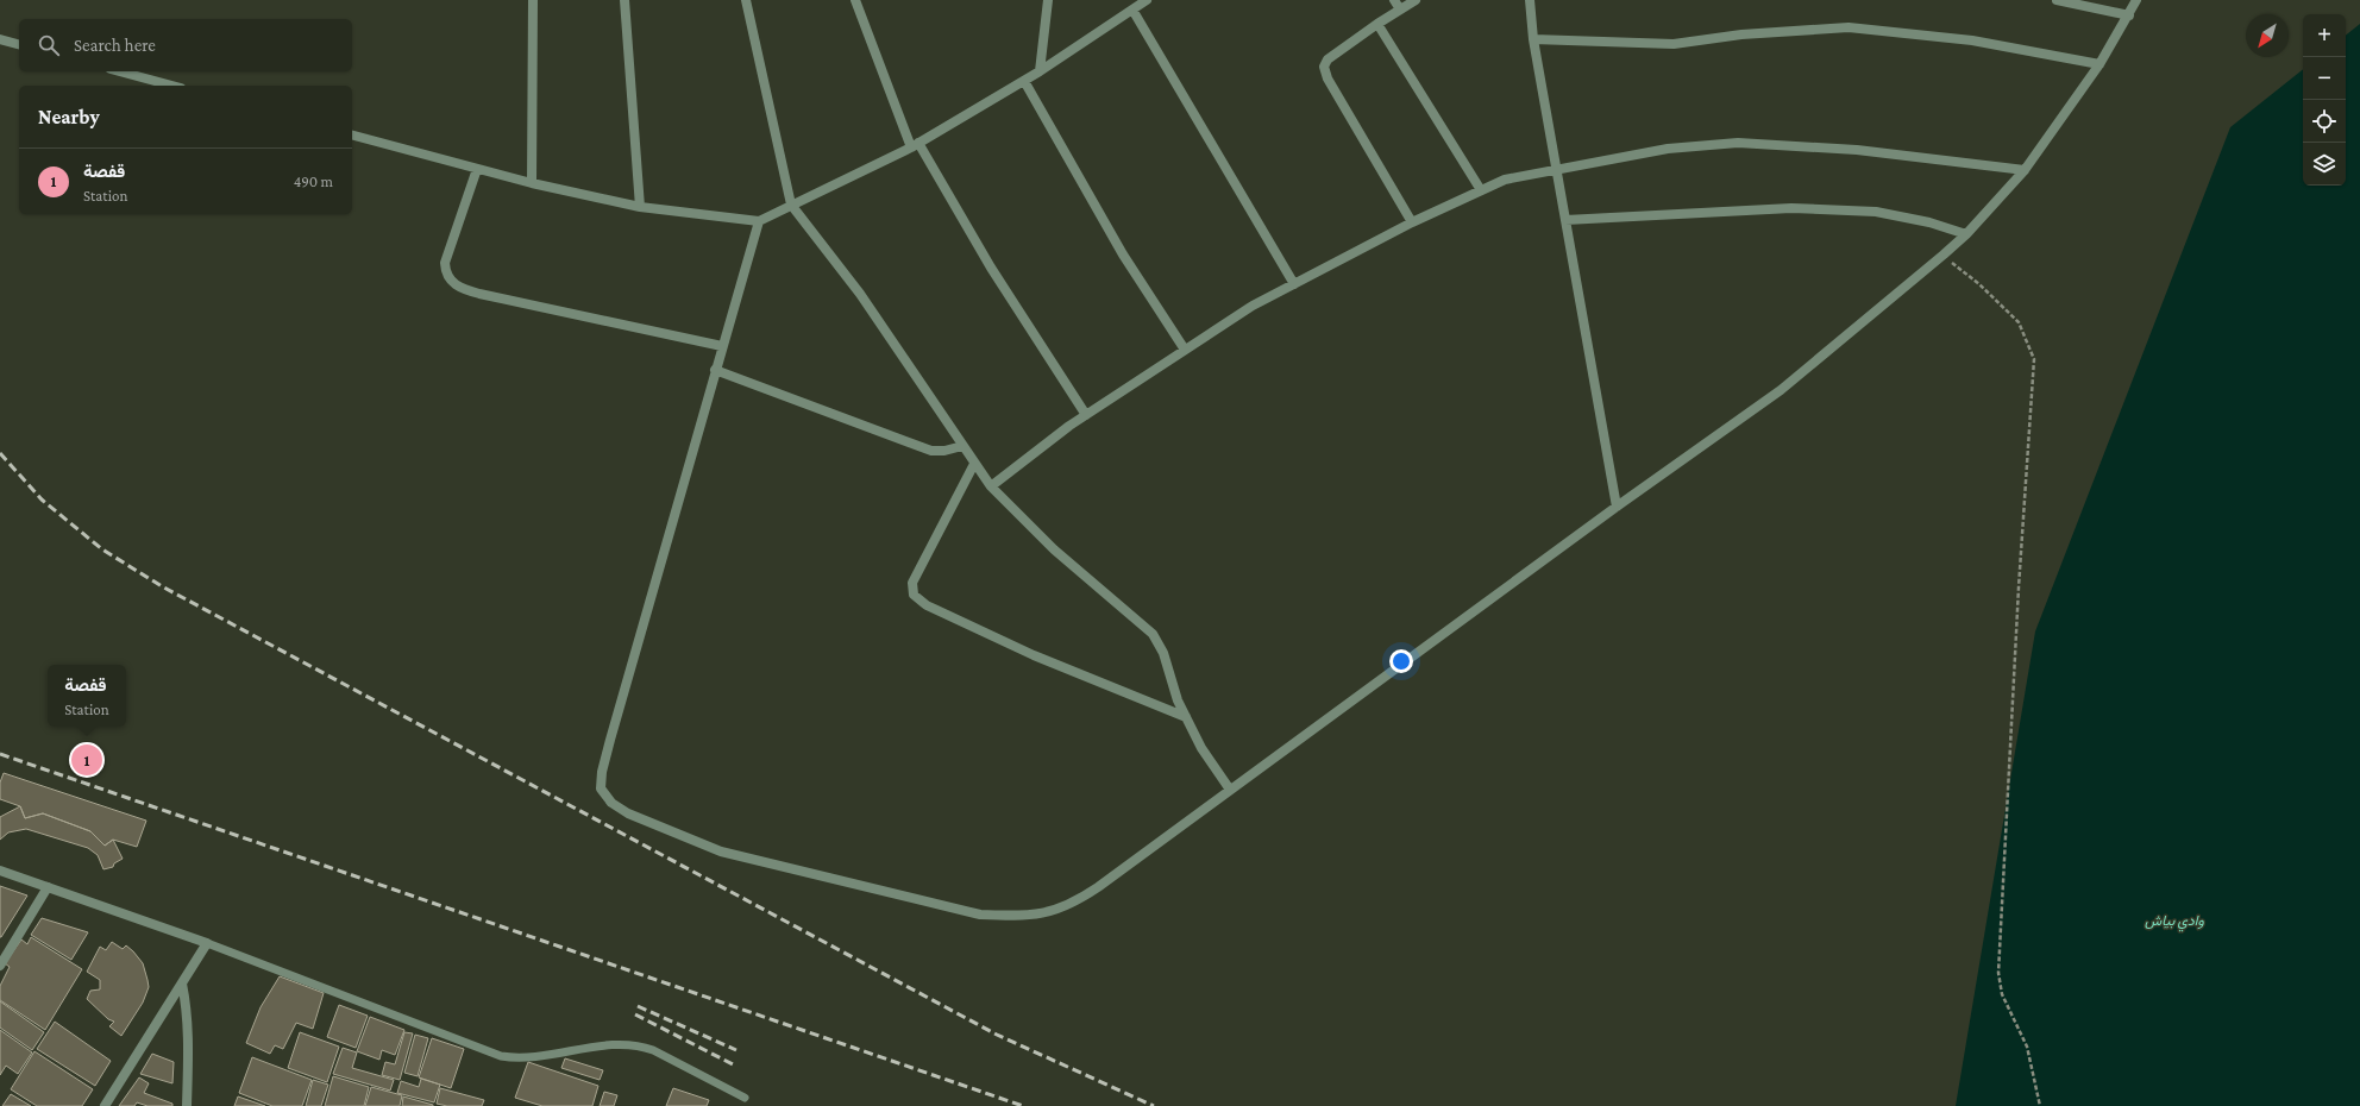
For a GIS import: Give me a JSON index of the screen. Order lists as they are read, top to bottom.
{
  "water": ["وادي بياش"],
  "north": "bottom left",
  "page": {
    "map_buttons": ["+", "−"],
    "search": "Search here",
    "heading": "Nearby",
    "list": [
      {
        "mark": "1",
        "name": "قفصة",
        "note": "Station",
        "value": "490 m"
      }
    ],
    "popup": ["قفصة", "Station"],
    "pins": "1"
  }
}
